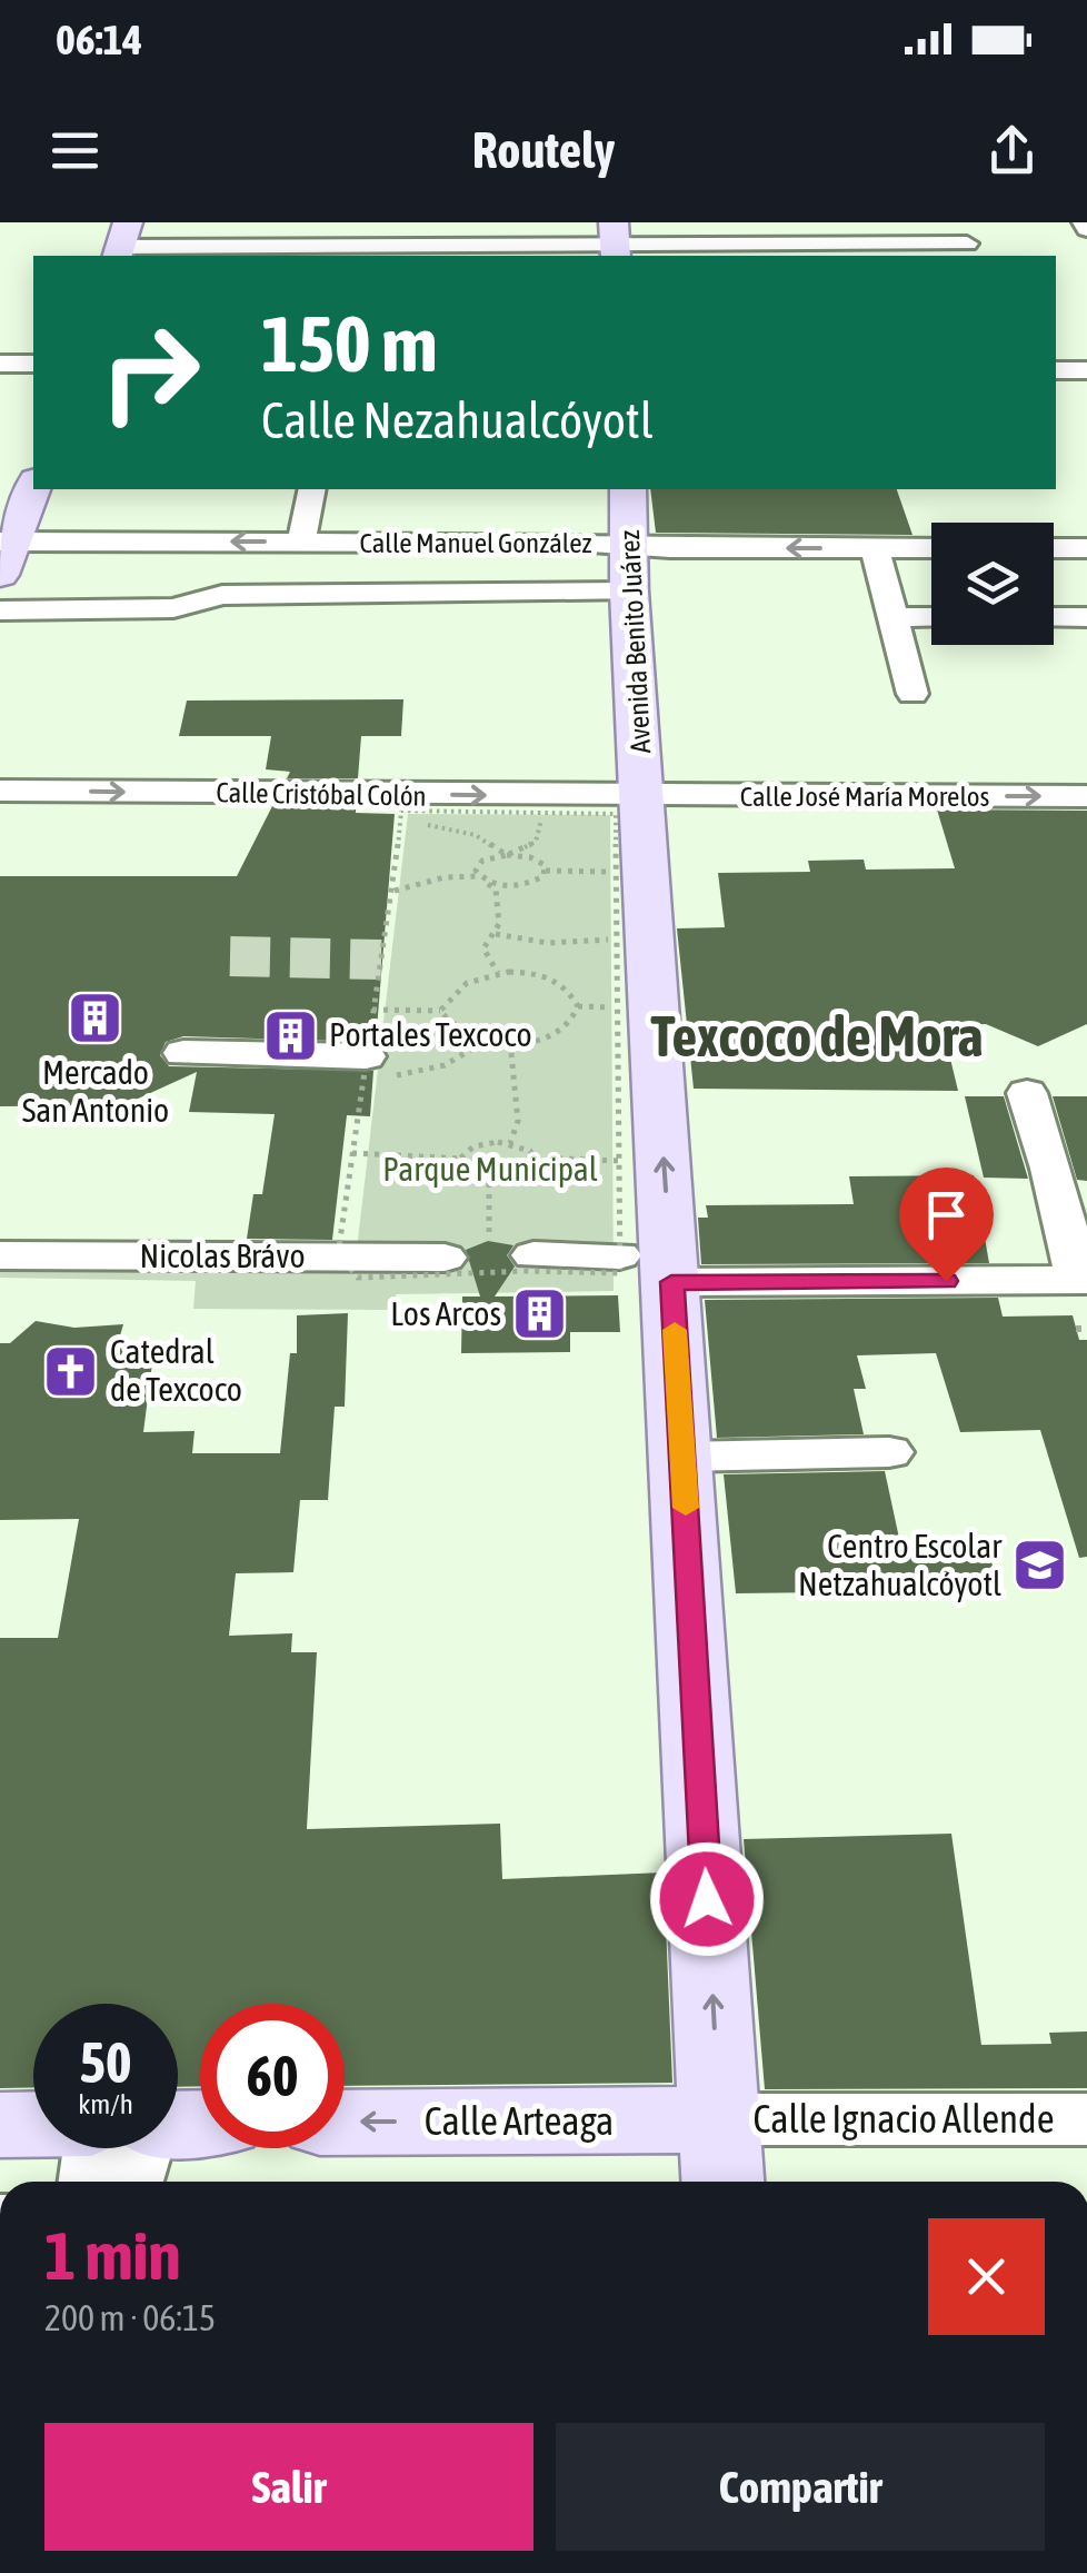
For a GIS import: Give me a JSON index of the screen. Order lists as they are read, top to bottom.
{
  "streets": {
    "main road": ["Avenida Benito Juárez", "Calle Arteaga"],
    "street": [
      "Calle Manuel González",
      "Calle Cristóbal Colón",
      "Calle José María Morelos",
      "Nicolas Brávo",
      "Calle Ignacio Allende"
    ]
  },
  "crossings": [
    ["Calle Manuel González", "Avenida Benito Juárez"],
    ["Avenida Benito Juárez", "Calle Cristóbal Colón"],
    ["Avenida Benito Juárez", "Calle José María Morelos"],
    ["Calle Cristóbal Colón", "Calle José María Morelos"],
    ["Calle Ignacio Allende", "Calle Arteaga"]
  ],
  "one_way": ["Avenida Benito Juárez", "Calle Arteaga"],
  "districts": ["Texcoco de Mora"],
  "parks": ["Parque Municipal"],
  "places": {
    "building": ["Mercado San Antonio", "Portales Texcoco", "Los Arcos"],
    "church": ["Catedral de Texcoco"],
    "school or university": ["Centro Escolar Netzahualcóyotl"]
  },
  "page": {
    "status": "06:14",
    "header": "Routely",
    "turn": ["150 m", "Calle Nezahualcóyotl"],
    "speed": "50 km/h",
    "limit": "60",
    "heading": ["1 min", "200 m · 06:15"],
    "buttons": ["Salir", "Compartir"]
  }
}
